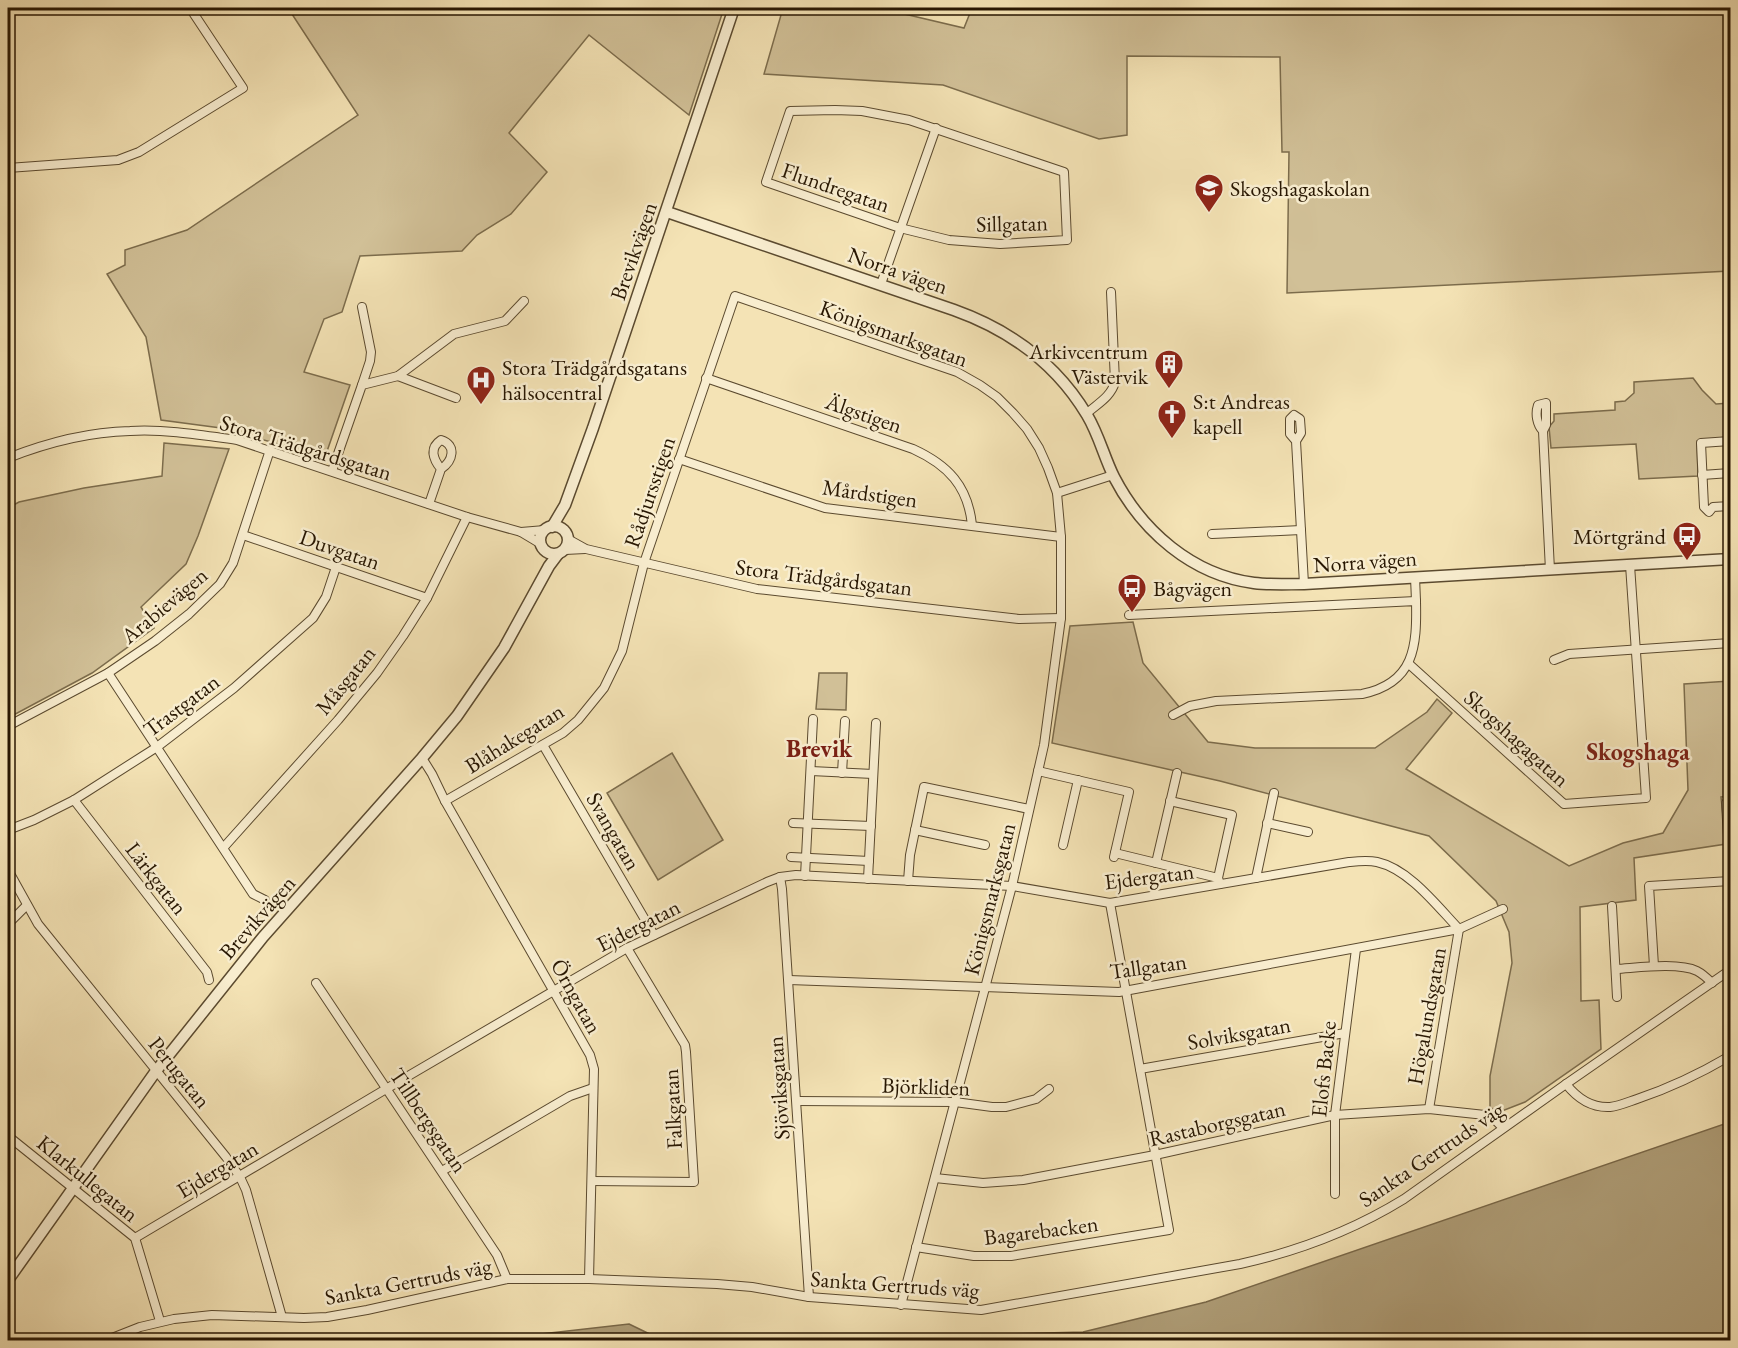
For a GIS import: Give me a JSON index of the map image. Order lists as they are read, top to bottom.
{
  "streets": {
    "street": [
      "Flundregatan",
      "Sillgatan",
      "Brevikvägen",
      "Norra vägen",
      "Königsmarksgatan",
      "Älgstigen",
      "Stora Trädgårdsgatan",
      "Rådjursstigen",
      "Mårdstigen",
      "Duvgatan",
      "Arabievägen",
      "Måsgatan",
      "Trastgatan",
      "Blåhakegatan",
      "Skogshagagatan",
      "Svangatan",
      "Ejdergatan",
      "Lärkgatan",
      "Tallgatan",
      "Örngatan",
      "Högalundsgatan",
      "Solviksgatan",
      "Elofs Backe",
      "Perugatan",
      "Björkliden",
      "Sjöviksgatan",
      "Falkgatan",
      "Tillbergsgatan",
      "Rastaborgsgatan",
      "Sankta Gertruds väg",
      "Klarkullegatan",
      "Bagarebacken"
    ]
  },
  "crossings": [
    ["Flundregatan", "Sillgatan"],
    ["Brevikvägen", "Norra vägen"],
    ["Brevikvägen", "Stora Trädgårdsgatan"],
    ["Brevikvägen", "Örngatan"],
    ["Brevikvägen", "Perugatan"],
    ["Brevikvägen", "Klarkullegatan"],
    ["Norra vägen", "Skogshagagatan"],
    ["Königsmarksgatan", "Stora Trädgårdsgatan"],
    ["Königsmarksgatan", "Rådjursstigen"],
    ["Königsmarksgatan", "Mårdstigen"],
    ["Königsmarksgatan", "Ejdergatan"],
    ["Königsmarksgatan", "Tallgatan"],
    ["Königsmarksgatan", "Björkliden"],
    ["Königsmarksgatan", "Rastaborgsgatan"],
    ["Königsmarksgatan", "Sankta Gertruds väg"],
    ["Königsmarksgatan", "Bagarebacken"],
    ["Älgstigen", "Rådjursstigen"],
    ["Älgstigen", "Mårdstigen"],
    ["Stora Trädgårdsgatan", "Rådjursstigen"],
    ["Stora Trädgårdsgatan", "Arabievägen"],
    ["Stora Trädgårdsgatan", "Måsgatan"],
    ["Stora Trädgårdsgatan", "Blåhakegatan"],
    ["Rådjursstigen", "Mårdstigen"],
    ["Rådjursstigen", "Blåhakegatan"],
    ["Duvgatan", "Arabievägen"],
    ["Duvgatan", "Måsgatan"],
    ["Duvgatan", "Trastgatan"],
    ["Trastgatan", "Lärkgatan"],
    ["Blåhakegatan", "Svangatan"],
    ["Blåhakegatan", "Örngatan"],
    ["Svangatan", "Ejdergatan"],
    ["Ejdergatan", "Tallgatan"],
    ["Ejdergatan", "Örngatan"],
    ["Ejdergatan", "Högalundsgatan"],
    ["Ejdergatan", "Perugatan"],
    ["Ejdergatan", "Sjöviksgatan"],
    ["Ejdergatan", "Falkgatan"],
    ["Ejdergatan", "Tillbergsgatan"],
    ["Ejdergatan", "Klarkullegatan"],
    ["Tallgatan", "Högalundsgatan"],
    ["Tallgatan", "Elofs Backe"],
    ["Tallgatan", "Sjöviksgatan"],
    ["Örngatan", "Falkgatan"],
    ["Örngatan", "Sankta Gertruds väg"],
    ["Högalundsgatan", "Rastaborgsgatan"],
    ["Solviksgatan", "Elofs Backe"],
    ["Elofs Backe", "Rastaborgsgatan"],
    ["Perugatan", "Sankta Gertruds väg"],
    ["Björkliden", "Sjöviksgatan"],
    ["Sjöviksgatan", "Sankta Gertruds väg"],
    ["Tillbergsgatan", "Sankta Gertruds väg"],
    ["Rastaborgsgatan", "Sankta Gertruds väg"],
    ["Rastaborgsgatan", "Bagarebacken"],
    ["Sankta Gertruds väg", "Klarkullegatan"]
  ],
  "districts": ["Brevik", "Skogshaga"],
  "places": {
    "school or university": ["Skogshagaskolan"],
    "building": ["Arkivcentrum Västervik"],
    "hospital": ["Stora Trädgårdsgatans hälsocentral"],
    "church": ["S:t Andreas kapell"],
    "bus stop": ["Mörtgränd", "Bågvägen"]
  }
}
